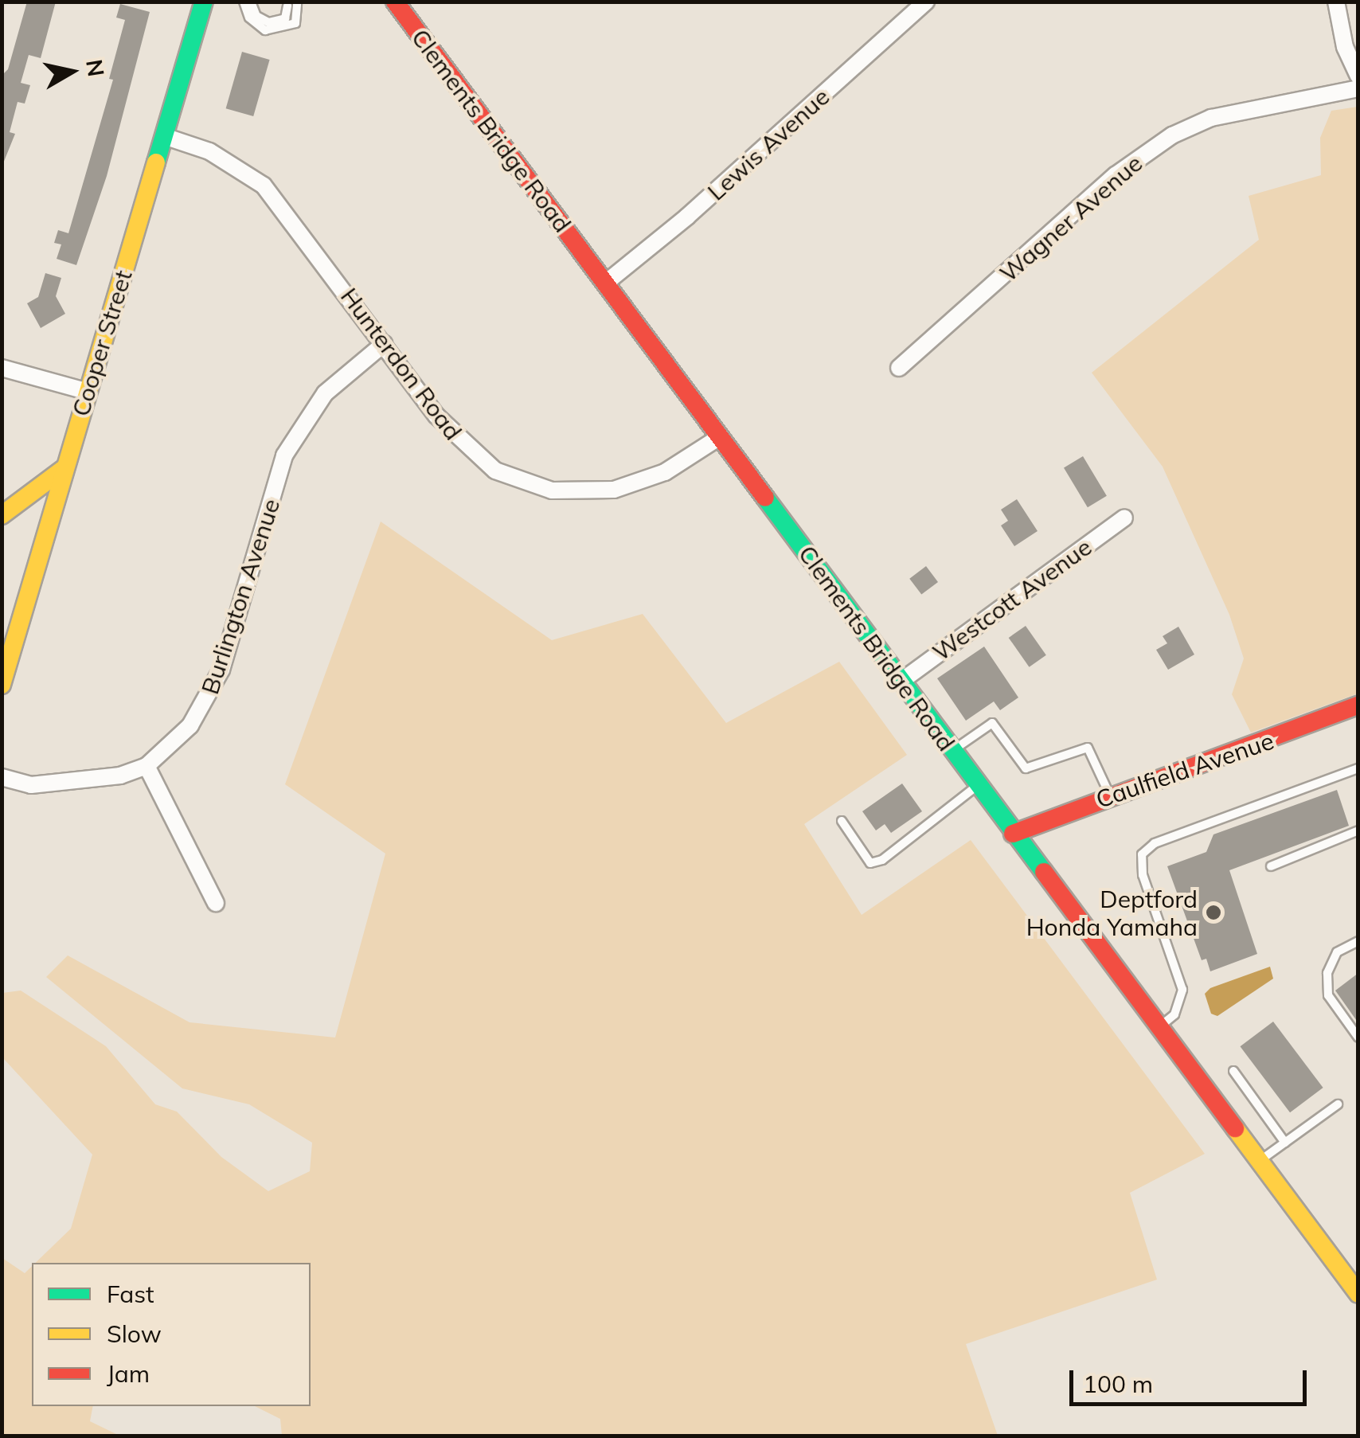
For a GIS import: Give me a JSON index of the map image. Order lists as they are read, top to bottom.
{
  "streets": {
    "main road": ["Clements Bridge Road", "Cooper Street", "Caulfield Avenue"],
    "street": [
      "Lewis Avenue",
      "Wagner Avenue",
      "Hunterdon Road",
      "Burlington Avenue",
      "Westcott Avenue"
    ]
  },
  "crossings": [
    ["Clements Bridge Road", "Lewis Avenue"],
    ["Clements Bridge Road", "Hunterdon Road"],
    ["Clements Bridge Road", "Westcott Avenue"],
    ["Clements Bridge Road", "Caulfield Avenue"],
    ["Cooper Street", "Hunterdon Road"],
    ["Hunterdon Road", "Burlington Avenue"]
  ],
  "places": ["Deptford Honda Yamaha"],
  "legend": ["Fast", "Slow", "Jam"],
  "scale_bar": "100 m",
  "north": "right"
}
